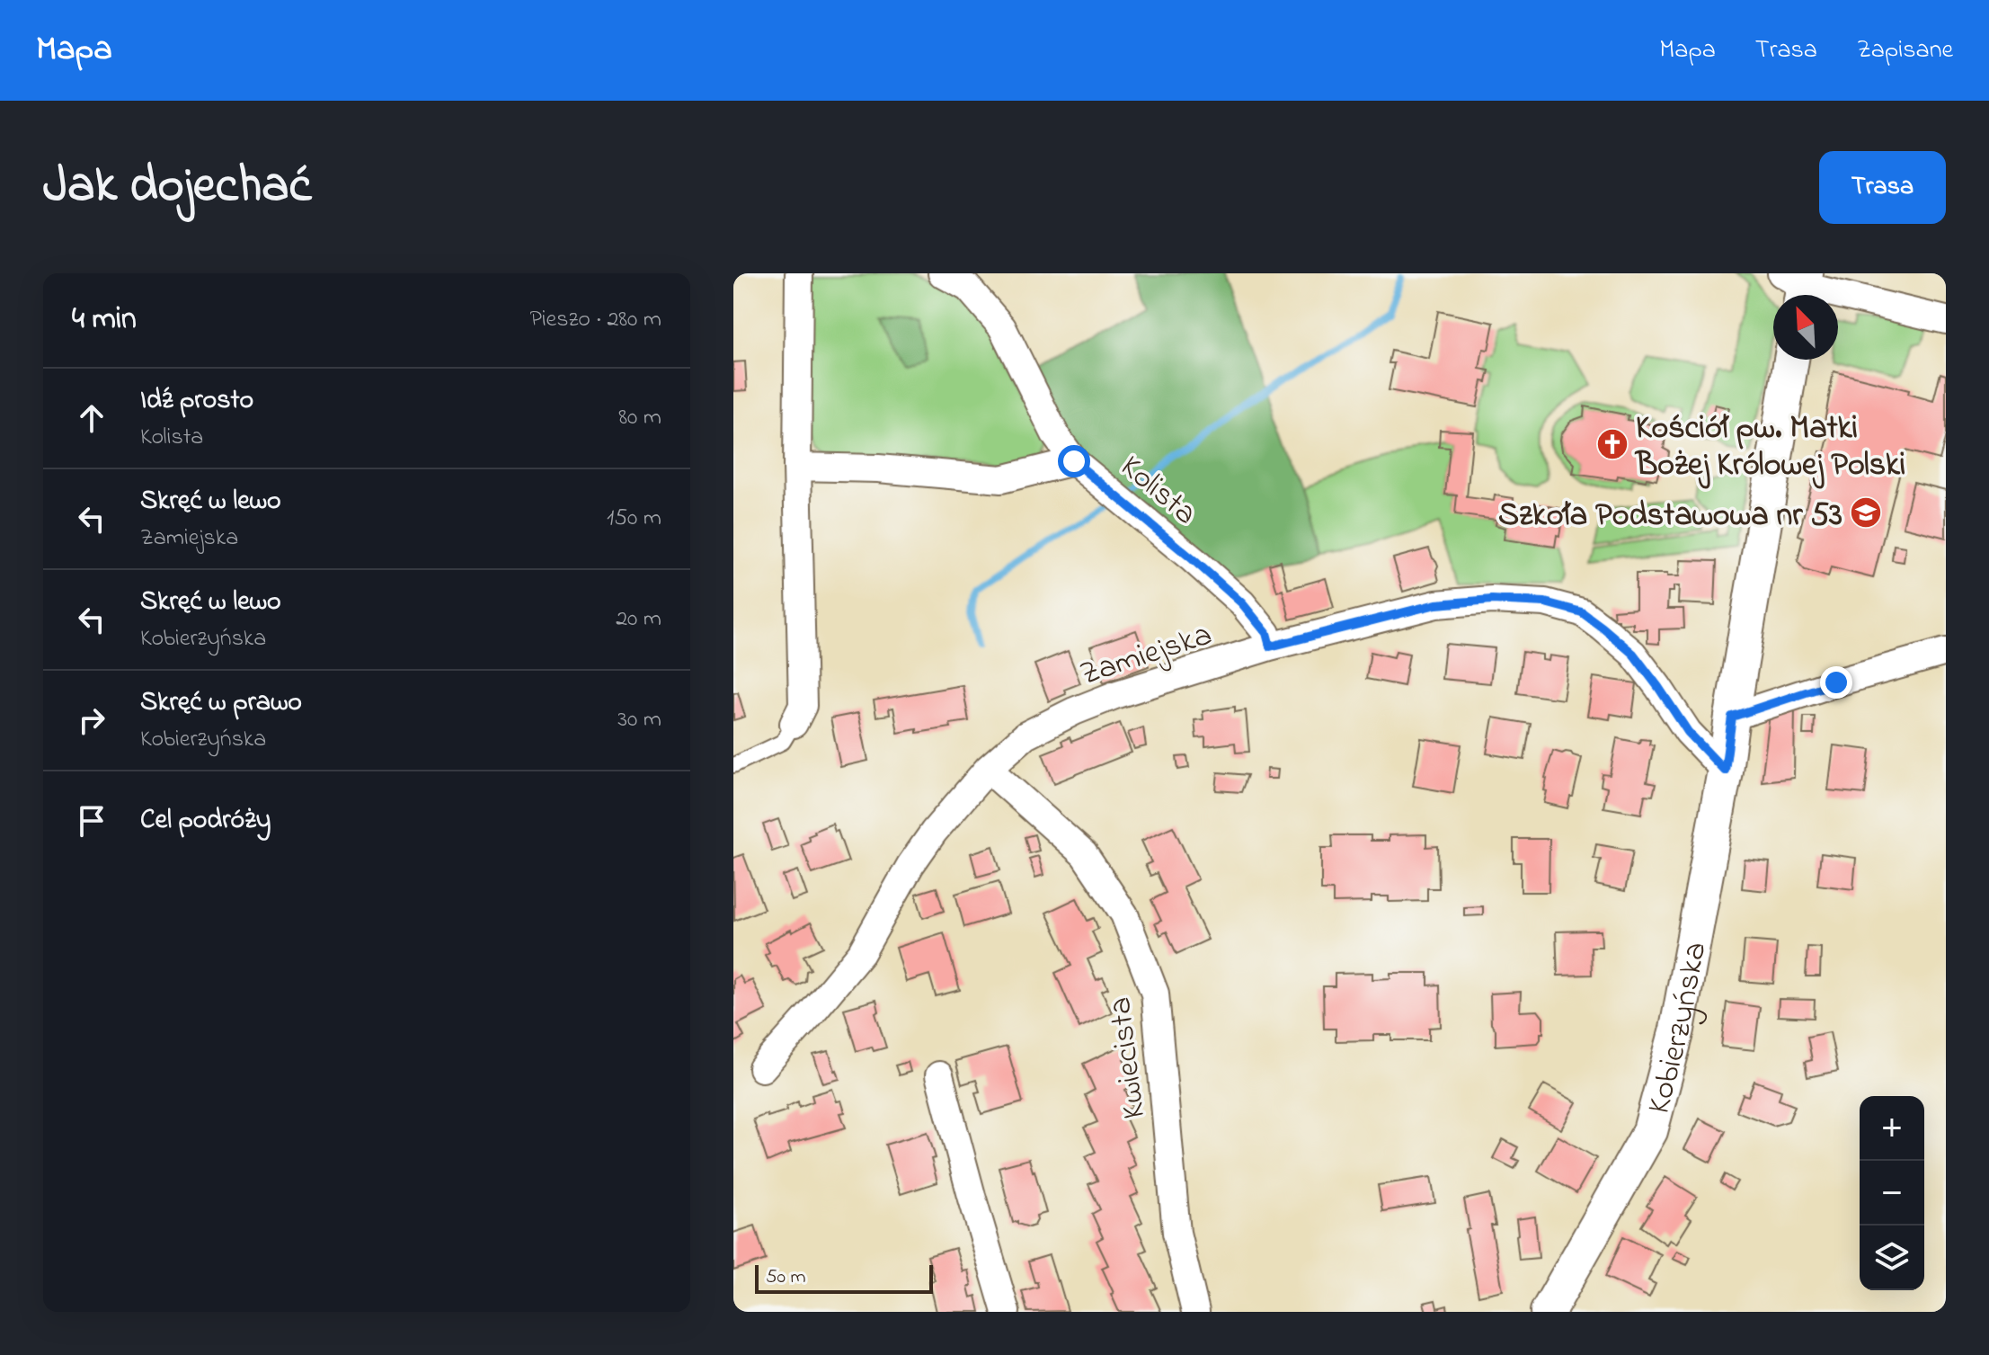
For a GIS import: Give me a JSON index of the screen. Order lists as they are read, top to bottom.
{
  "streets": {
    "street": [
      "Kolista",
      "Zamiejska",
      "Kobierzyńska",
      "Kwiecista"
    ]
  },
  "crossings": [
    ["Kolista", "Zamiejska"],
    ["Zamiejska", "Kobierzyńska"],
    ["Zamiejska", "Kwiecista"]
  ],
  "places": {
    "church": ["Kościół pw. Matki Bożej Królowej Polski"],
    "school or university": ["Szkoła Podstawowa nr 53"]
  },
  "scale_bar": "50 m",
  "north": "top left",
  "page": {
    "header": "Mapa",
    "nav": ["Mapa", "Trasa", "Zapisane"],
    "title": "Jak dojechać",
    "buttons": "Trasa",
    "heading": ["4 min", "Pieszo · 280 m"],
    "list": [
      ["Idź prosto", "Kolista", "80 m"],
      ["Skręć w lewo", "Zamiejska", "150 m"],
      ["Skręć w lewo", "Kobierzyńska", "20 m"],
      ["Skręć w prawo", "Kobierzyńska", "30 m"],
      "Cel podróży"
    ],
    "map_buttons": ["+", "−"],
    "scale": "50 m"
  }
}
